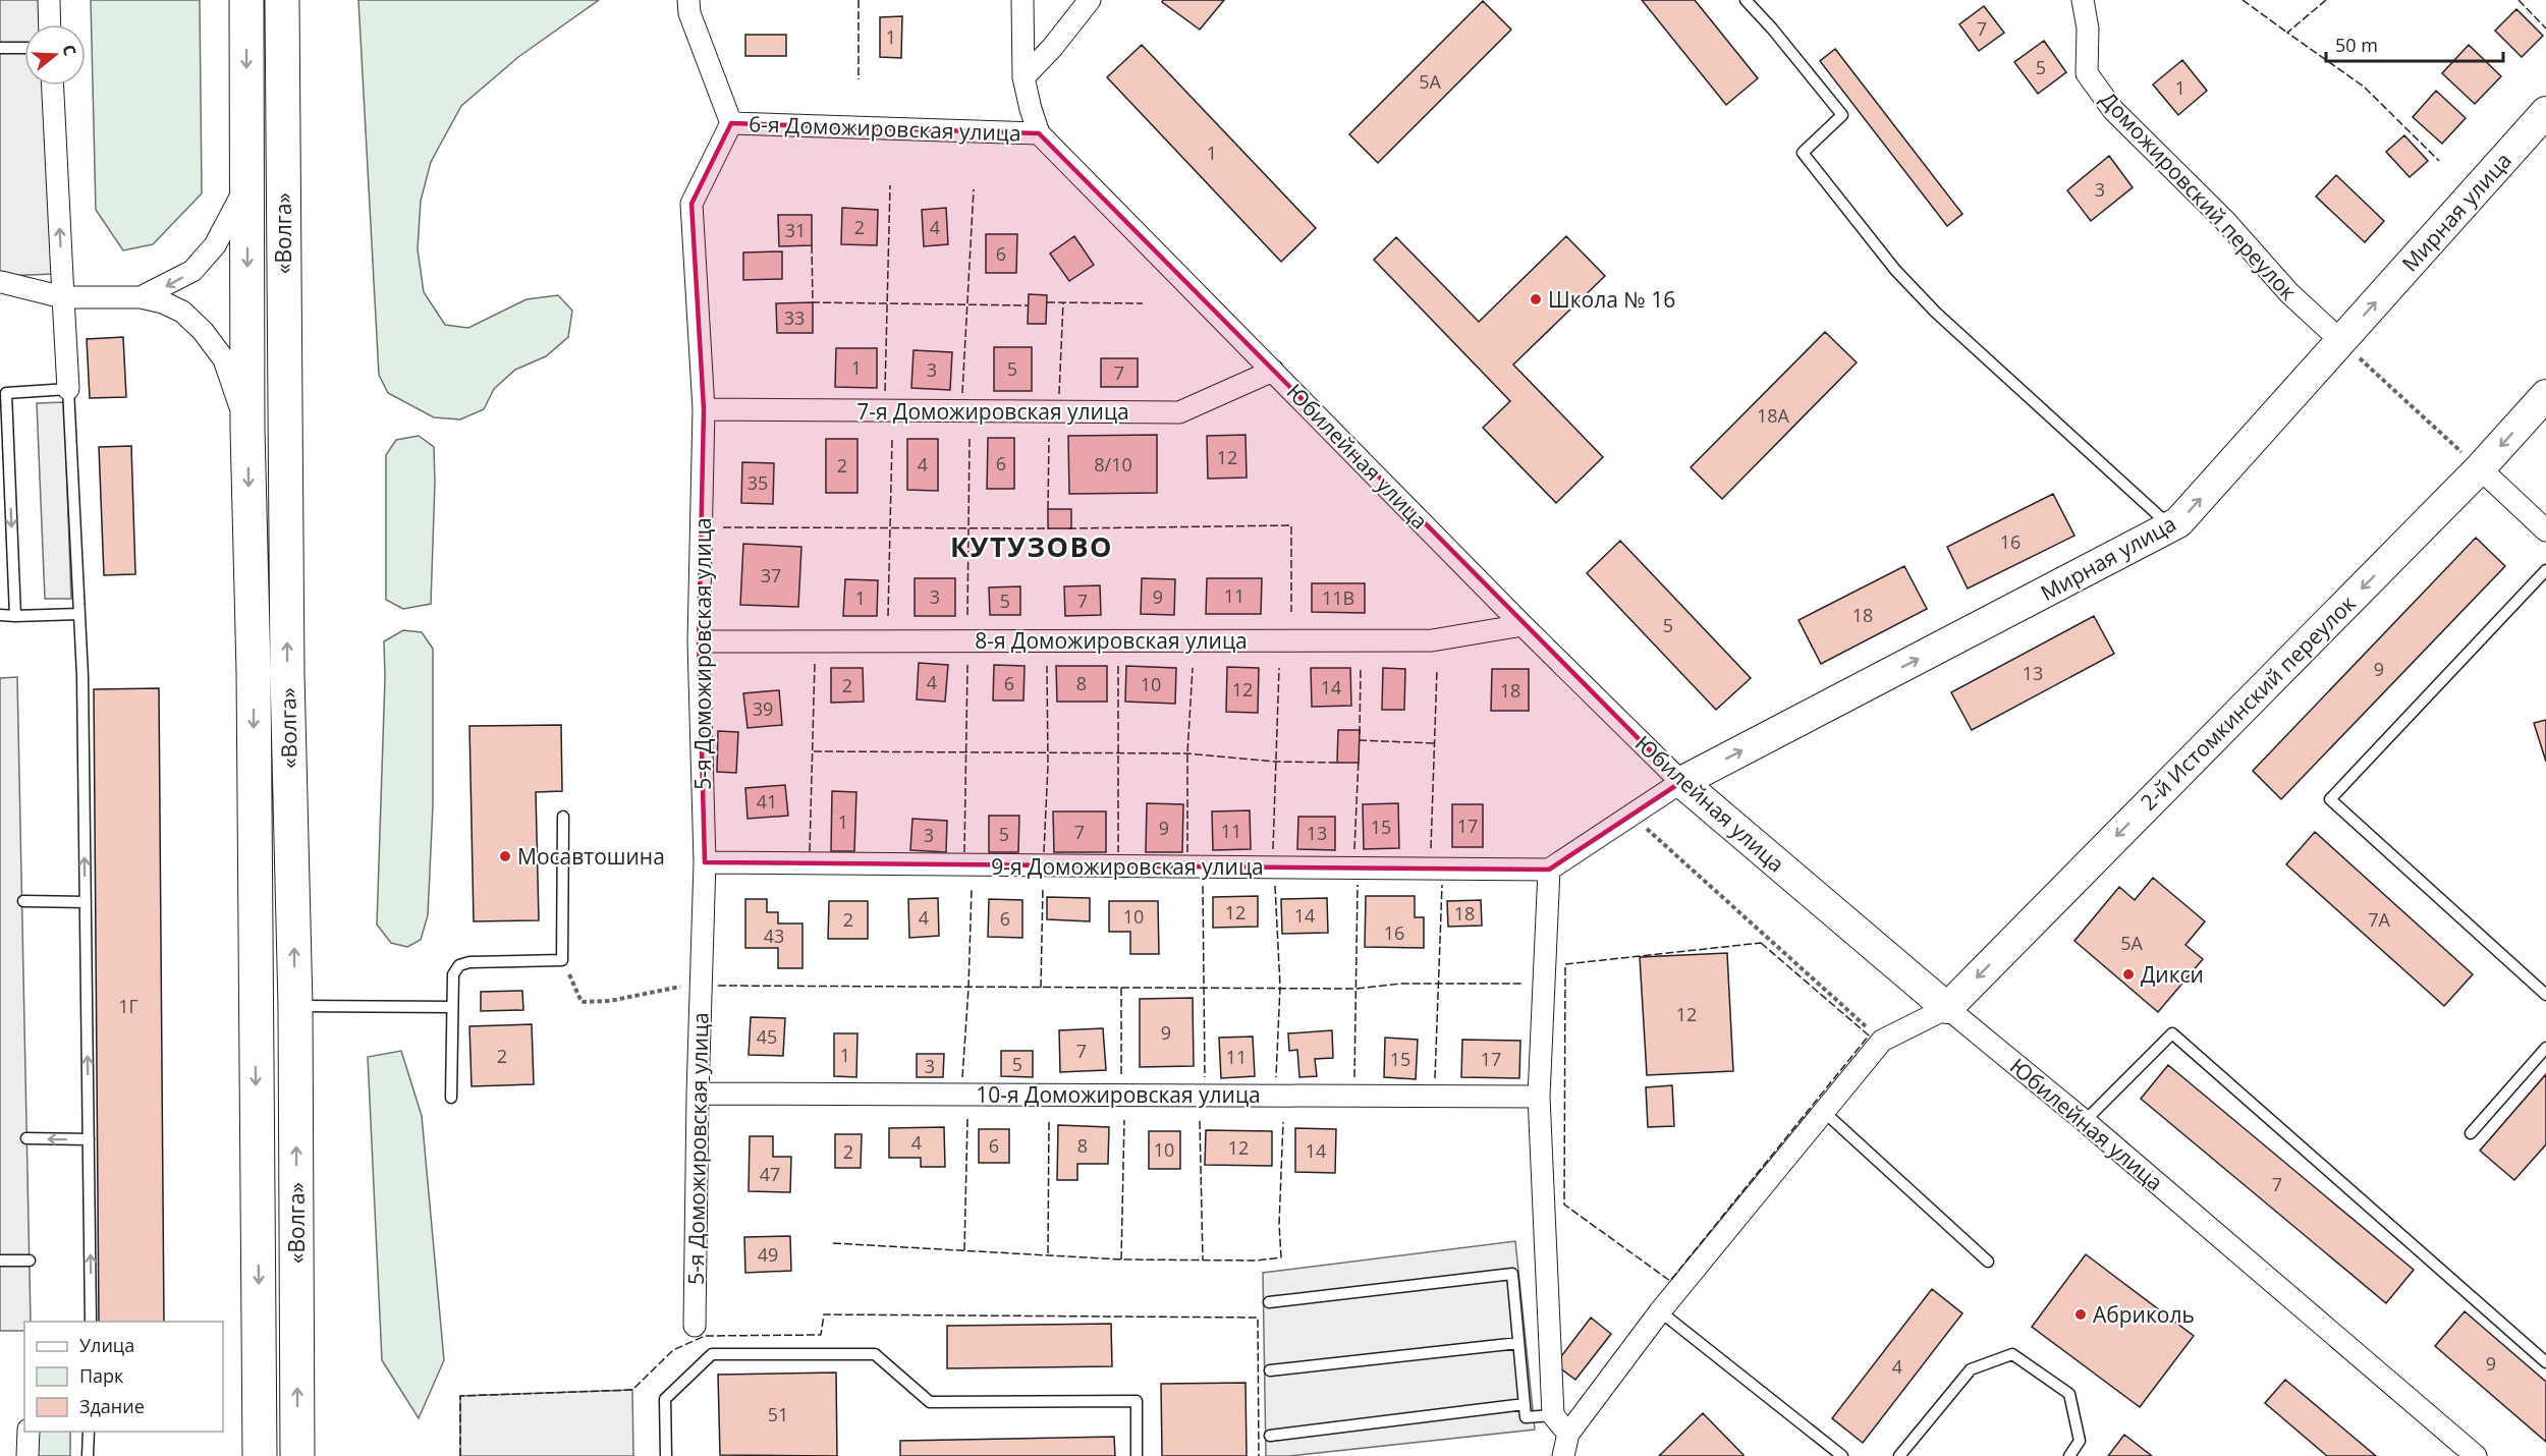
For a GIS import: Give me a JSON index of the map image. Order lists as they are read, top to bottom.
{
  "streets": {
    "highway": ["«Волга»"],
    "street": [
      "6-я Доможировская улица",
      "Доможировский переулок",
      "Мирная улица",
      "7-я Доможировская улица",
      "Юбилейная улица",
      "8-я Доможировская улица",
      "5-я Доможировская улица",
      "2-й Истомкинский переулок",
      "9-я Доможировская улица",
      "10-я Доможировская улица"
    ]
  },
  "crossings": [
    ["6-я Доможировская улица", "Юбилейная улица"],
    ["6-я Доможировская улица", "5-я Доможировская улица"],
    ["Доможировский переулок", "Мирная улица"],
    ["Мирная улица", "Юбилейная улица"],
    ["7-я Доможировская улица", "Юбилейная улица"],
    ["7-я Доможировская улица", "5-я Доможировская улица"],
    ["Юбилейная улица", "8-я Доможировская улица"],
    ["Юбилейная улица", "2-й Истомкинский переулок"],
    ["8-я Доможировская улица", "5-я Доможировская улица"],
    ["5-я Доможировская улица", "9-я Доможировская улица"],
    ["5-я Доможировская улица", "10-я Доможировская улица"]
  ],
  "one_way": ["Мирная улица", "2-й Истомкинский переулок"],
  "districts": ["КУТУЗОВО"],
  "places": [
    "Школа № 16",
    "Мосавтошина",
    "Дикси",
    "Абриколь"
  ],
  "house_numbers": [
    "7",
    "1",
    "5",
    "5А",
    "1",
    "1",
    "3",
    "2",
    "4",
    "31",
    "6",
    "33",
    "1",
    "5",
    "3",
    "7",
    "18А",
    "12",
    "6",
    "4",
    "8/10",
    "2",
    "35",
    "16",
    "37",
    "11",
    "3",
    "9",
    "1",
    "11В",
    "5",
    "7",
    "18",
    "5",
    "9",
    "13",
    "4",
    "6",
    "8",
    "10",
    "2",
    "14",
    "12",
    "18",
    "39",
    "41",
    "1",
    "17",
    "15",
    "9",
    "11",
    "7",
    "13",
    "5",
    "3",
    "12",
    "18",
    "14",
    "10",
    "4",
    "6",
    "2",
    "7А",
    "16",
    "43",
    "5А",
    "1Г",
    "12",
    "9",
    "45",
    "7",
    "1",
    "2",
    "11",
    "15",
    "17",
    "5",
    "3",
    "4",
    "6",
    "8",
    "12",
    "10",
    "14",
    "2",
    "47",
    "7",
    "49",
    "9",
    "4",
    "51"
  ],
  "legend": ["Улица", "Парк", "Здание"],
  "scale_bar": "50 m",
  "north": "right"
}
